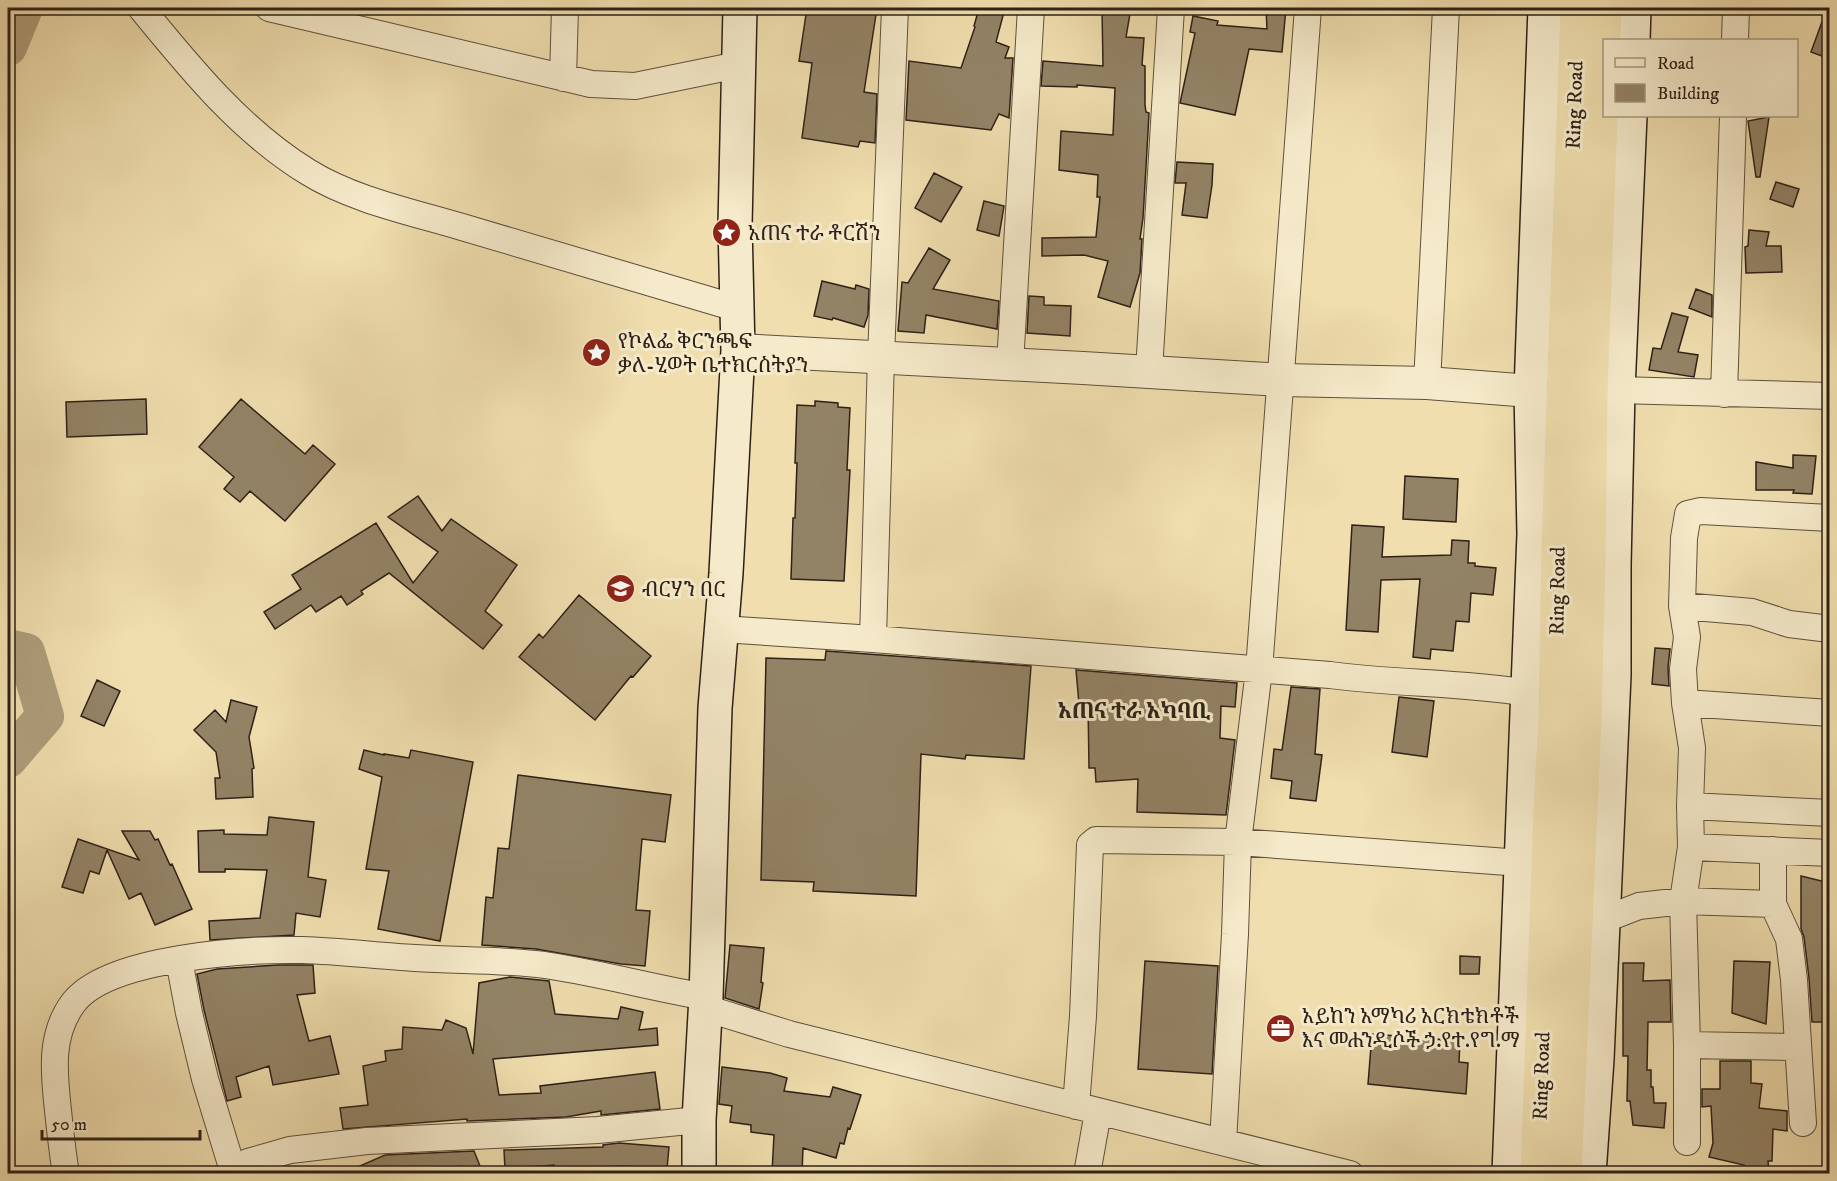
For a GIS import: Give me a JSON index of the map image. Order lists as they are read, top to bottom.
{
  "streets": {
    "highway": ["Ring Road"]
  },
  "districts": ["አጠና ተራ አካባቢ"],
  "places": {
    "place": ["አጠና ተራ ቶርሽን", "የኮልፌ ቅርንጫፍ ቃለ-ሂወት ቤተክርስትያን"],
    "school or university": ["ብርሃን በር"],
    "office": ["አይከን አማካሪ አርክቴክቶች እና መሐንዲሶች ኃ.የተ.የግ.ማ"]
  },
  "legend": ["Road", "Building"],
  "scale_bar": "50 m"
}
